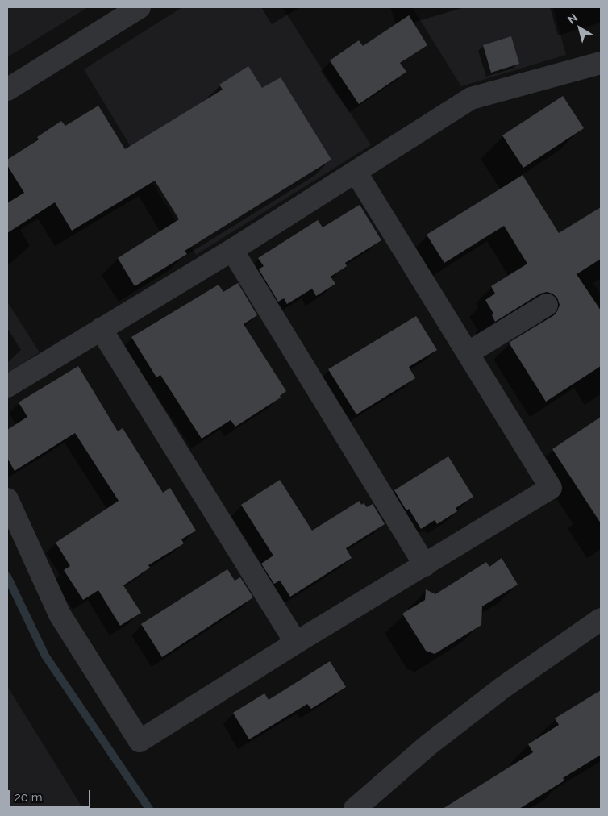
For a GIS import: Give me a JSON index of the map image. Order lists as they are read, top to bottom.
{
  "scale_bar": "20 m",
  "north": "top left"
}
